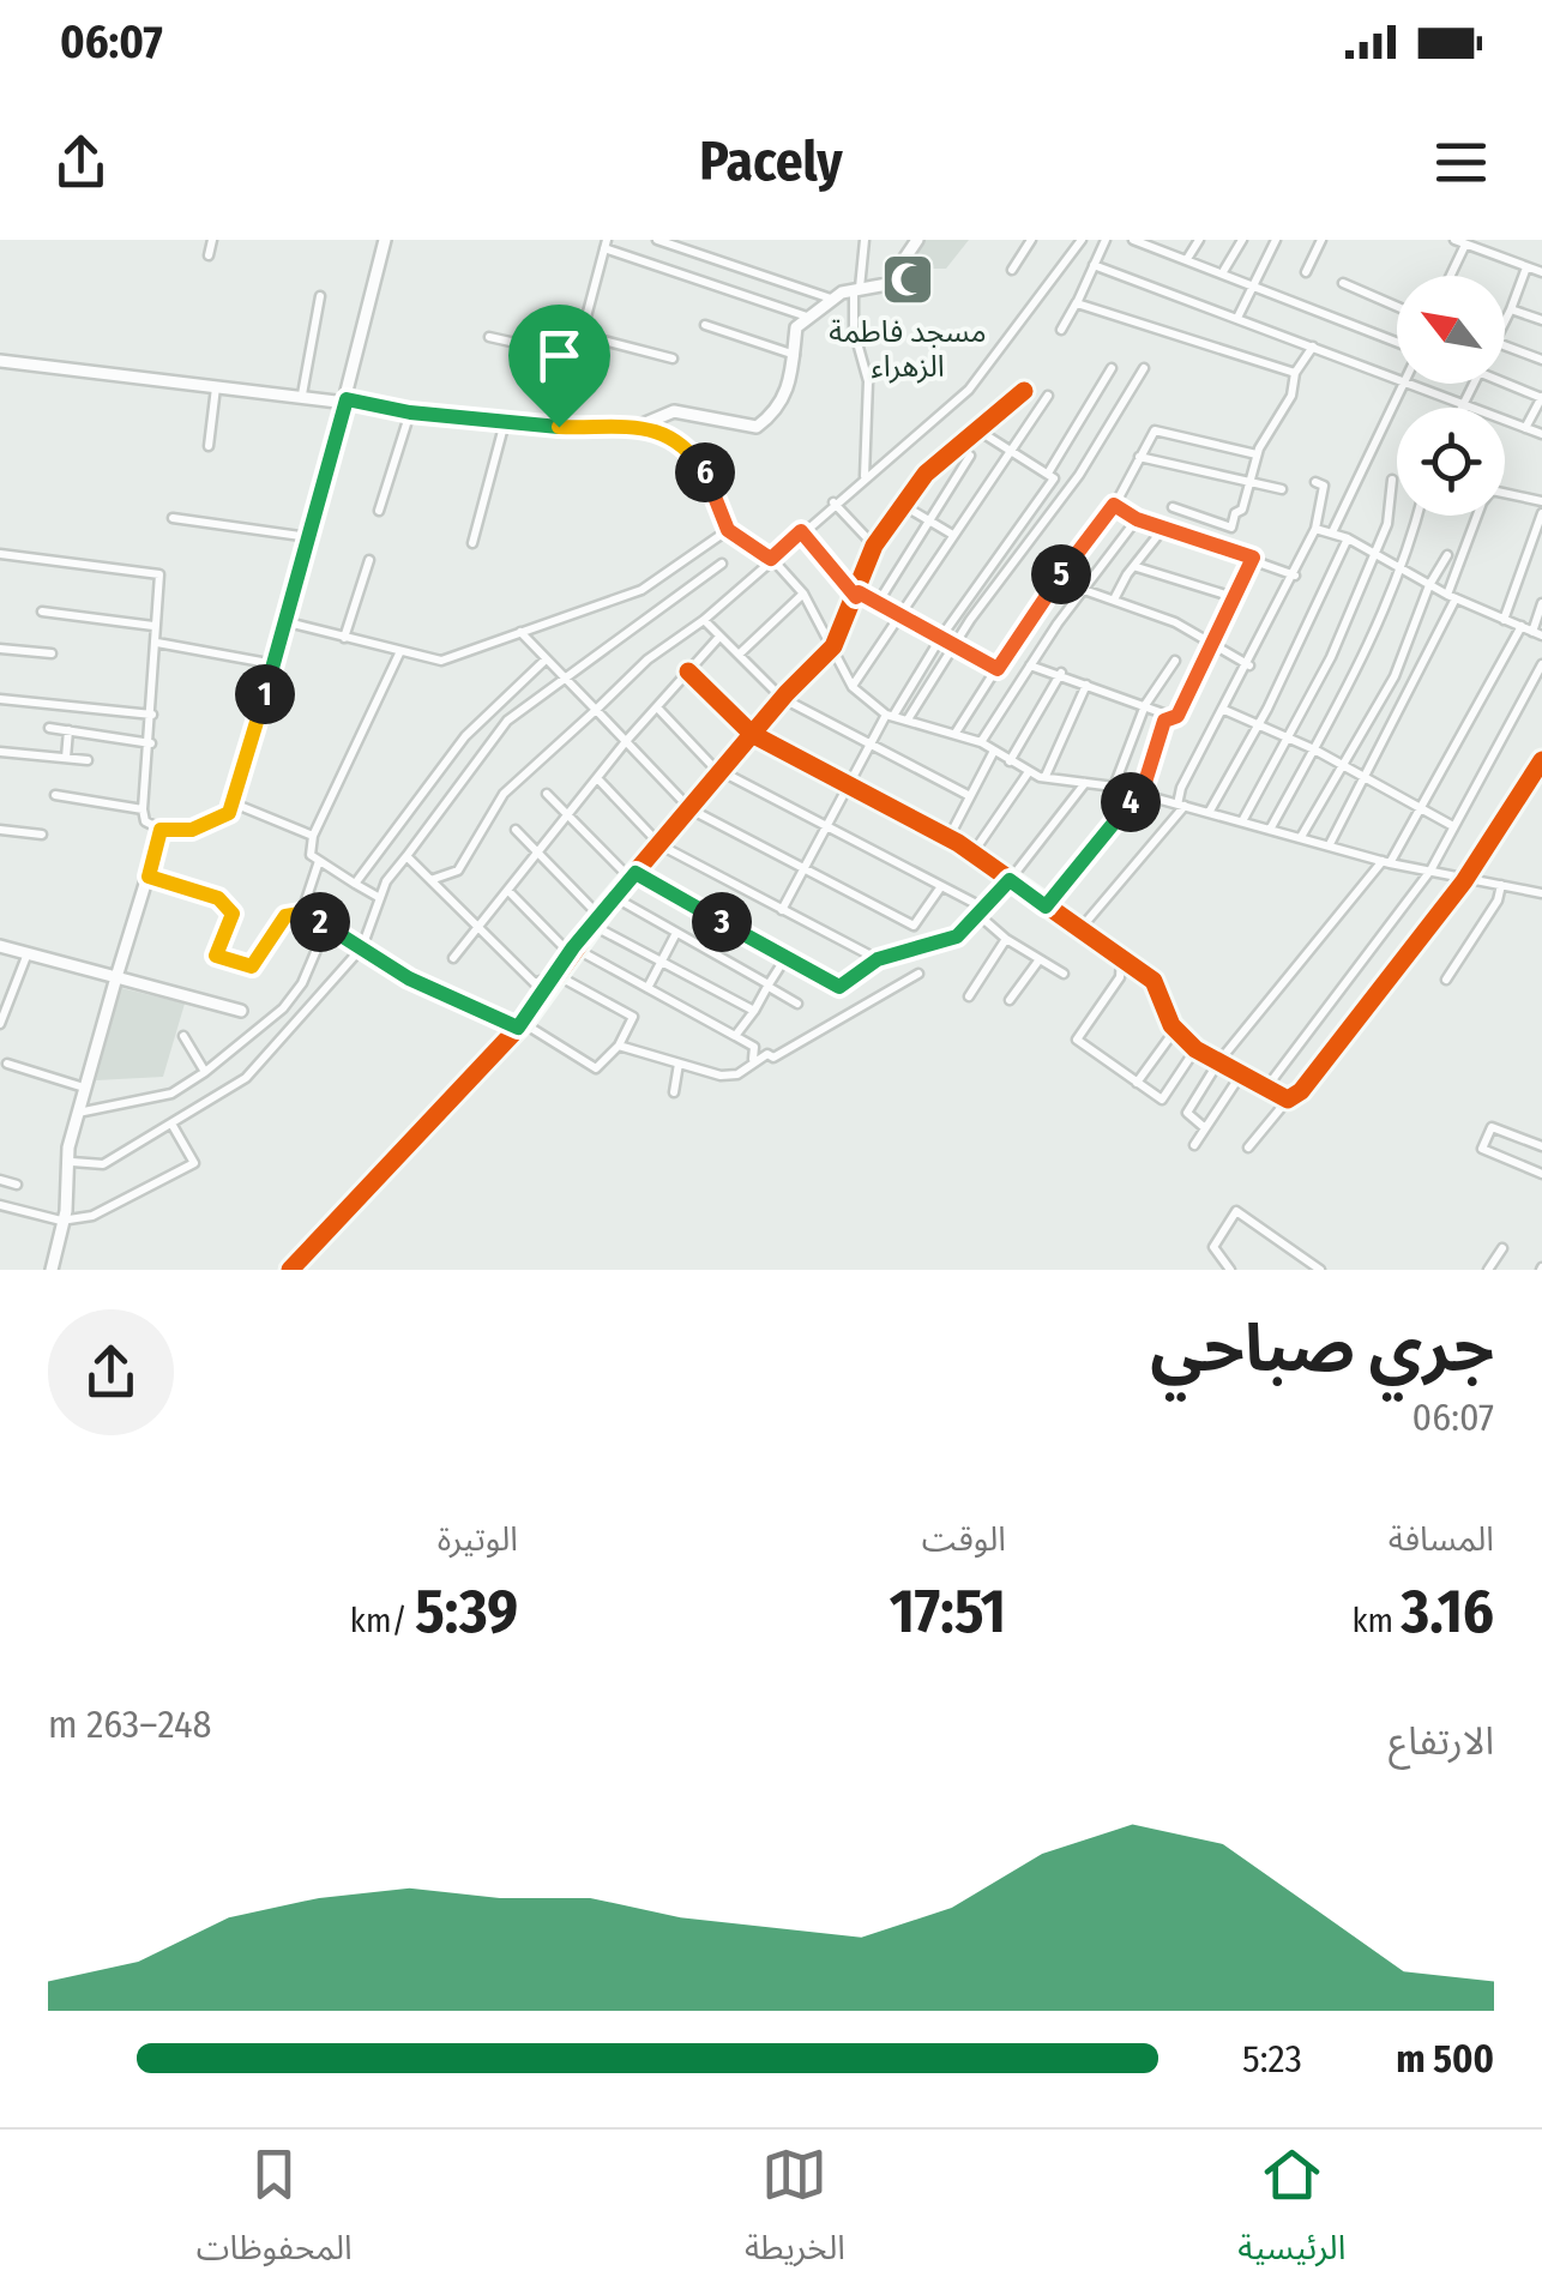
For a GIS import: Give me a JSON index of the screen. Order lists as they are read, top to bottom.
{
  "places": {
    "mosque": ["مسجد فاطمة الزهراء"]
  },
  "north": "top left",
  "page": {
    "status": "06:07",
    "header": "Pacely",
    "pins": [
      "6",
      "5",
      "1",
      "4",
      "2",
      "3"
    ],
    "heading": ["جري صباحي", "06:07"],
    "stats": [
      ["المسافة", "3.16 km"],
      ["الوقت", "17:51"],
      ["الوتيرة", "5:39 /km"]
    ],
    "chart": ["الارتفاع", "248–263 m"],
    "list": [
      {
        "name": "500 m",
        "note": "5:23"
      }
    ],
    "tabs": ["الرئيسية", "الخريطة", "المحفوظات"]
  }
}
